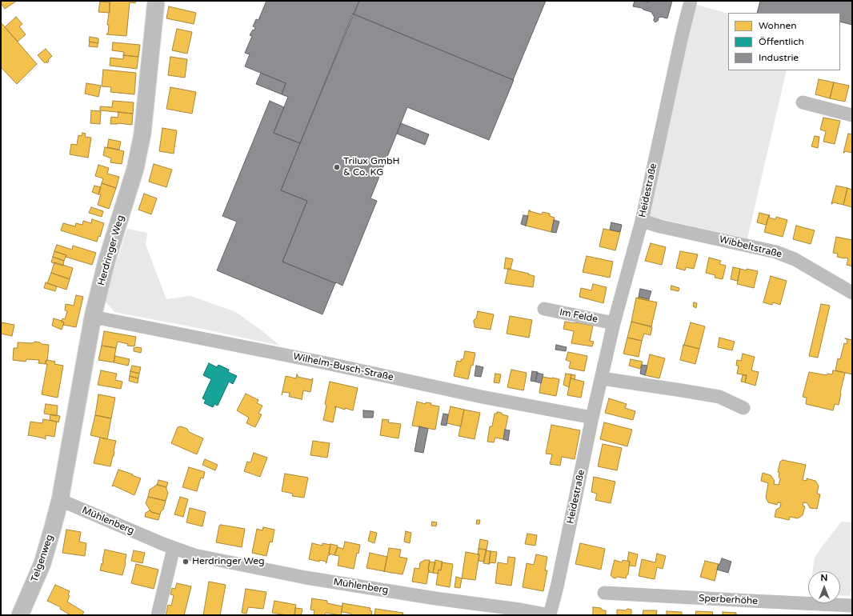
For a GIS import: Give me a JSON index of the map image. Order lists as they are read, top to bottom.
{
  "streets": {
    "main road": ["Herdringer Weg", "Telgenweg"],
    "street": [
      "Heidestraße",
      "Wibbeltstraße",
      "Im Felde",
      "Wilhelm-Busch-Straße",
      "Mühlenberg",
      "Sperberhöhe"
    ]
  },
  "crossings": [
    ["Heidestraße", "Wibbeltstraße"],
    ["Heidestraße", "Im Felde"],
    ["Heidestraße", "Wilhelm-Busch-Straße"],
    ["Heidestraße", "Mühlenberg"],
    ["Herdringer Weg", "Wilhelm-Busch-Straße"],
    ["Herdringer Weg", "Mühlenberg"],
    ["Herdringer Weg", "Telgenweg"],
    ["Mühlenberg", "Telgenweg"]
  ],
  "places": ["Trilux GmbH & Co. KG", "Herdringer Weg"],
  "legend": ["Wohnen", "Öffentlich", "Industrie"],
  "north": "top"
}
